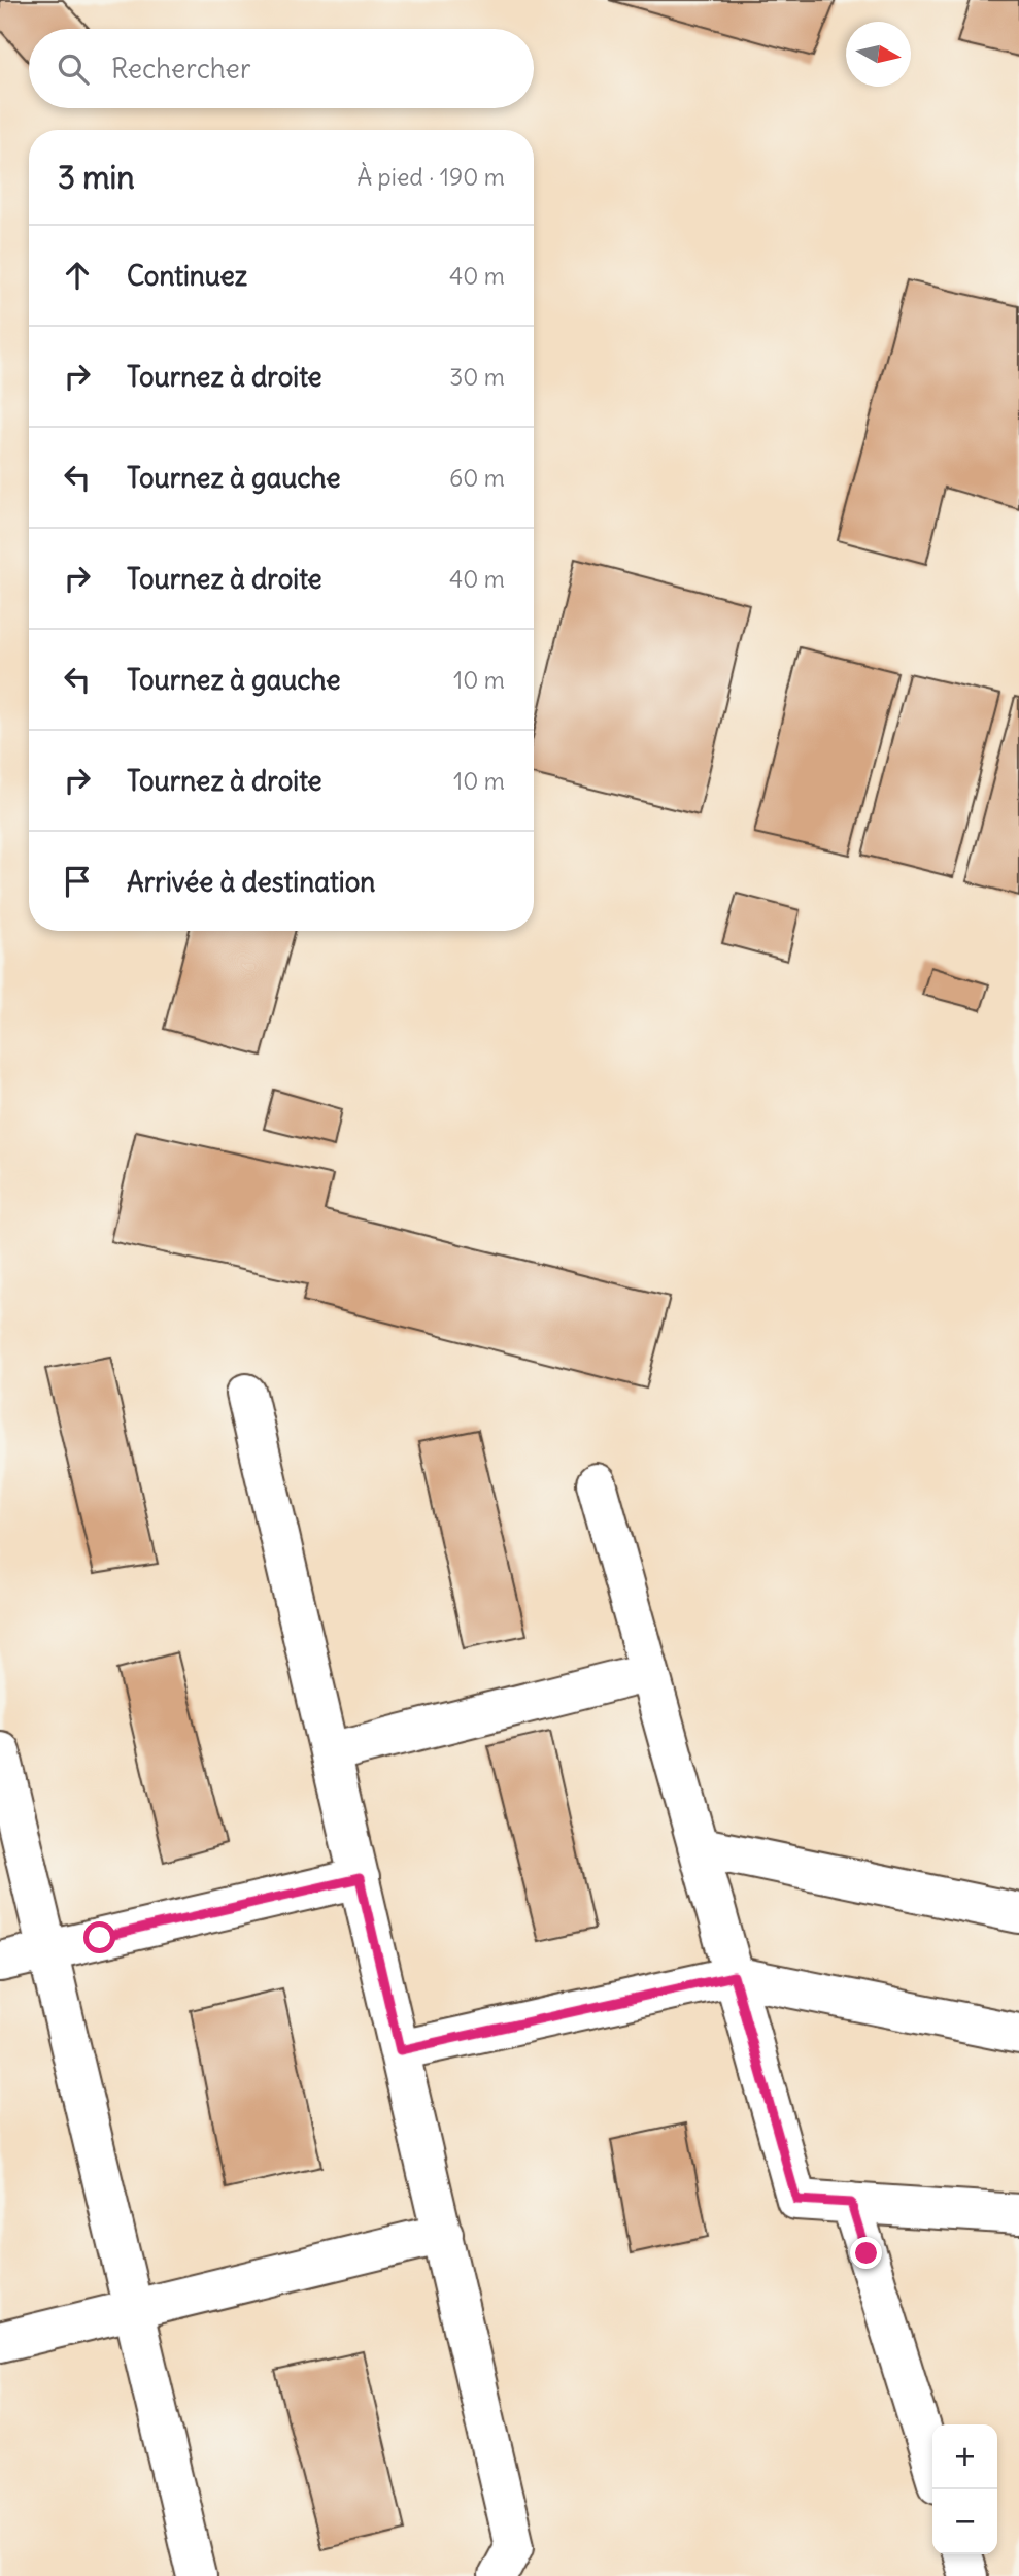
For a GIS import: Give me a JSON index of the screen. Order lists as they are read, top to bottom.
{
  "north": "right",
  "page": {
    "search": "Rechercher",
    "heading": ["3 min", "À pied · 190 m"],
    "list": [
      ["Continuez", "40 m"],
      ["Tournez à droite", "30 m"],
      ["Tournez à gauche", "60 m"],
      ["Tournez à droite", "40 m"],
      ["Tournez à gauche", "10 m"],
      ["Tournez à droite", "10 m"],
      "Arrivée à destination"
    ],
    "map_buttons": ["+", "−"]
  }
}
